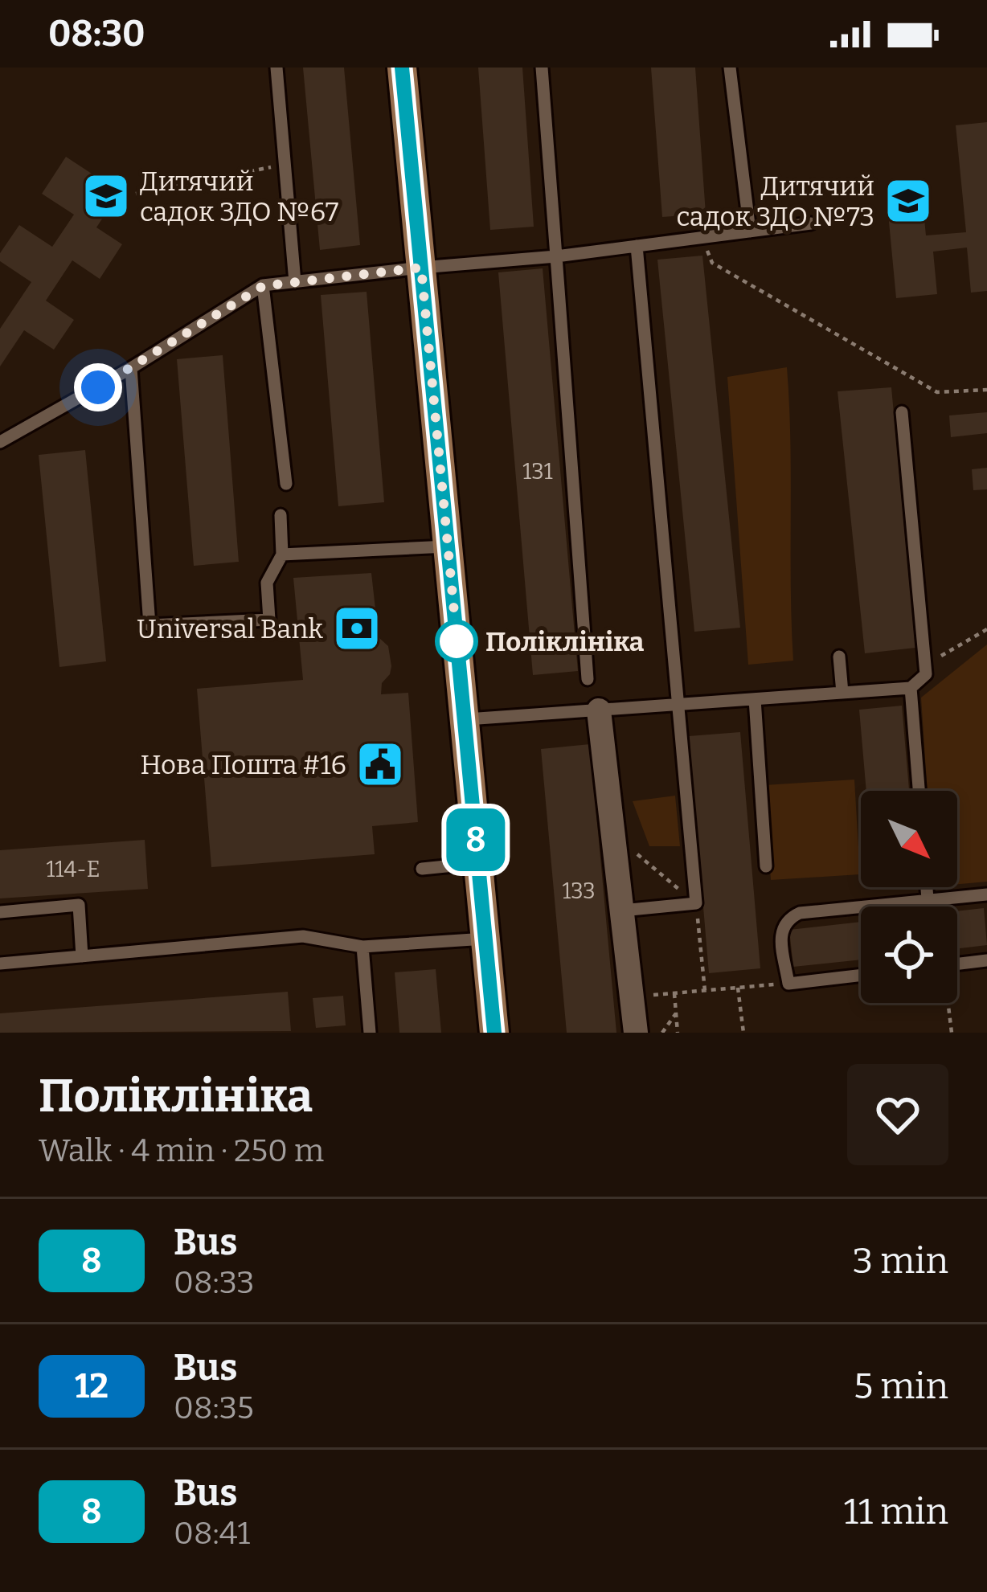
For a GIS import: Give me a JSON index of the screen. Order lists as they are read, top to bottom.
{
  "places": {
    "school or university": ["Дитячий садок ЗДО №67", "Дитячий садок ЗДО №73"],
    "bank": ["Universal Bank"],
    "other": ["Поліклініка"],
    "public building": ["Нова Пошта #16"]
  },
  "lines": ["bus line 8"],
  "house_numbers": ["131", "114-Е", "133"],
  "north": "bottom right",
  "page": {
    "status": "08:30",
    "on_map": "8",
    "heading": ["Поліклініка", "Walk · 4 min · 250 m"],
    "list": [
      {
        "mark": "8",
        "name": "Bus",
        "note": "08:33",
        "value": "3 min"
      },
      {
        "mark": "12",
        "name": "Bus",
        "note": "08:35",
        "value": "5 min"
      },
      {
        "mark": "8",
        "name": "Bus",
        "note": "08:41",
        "value": "11 min"
      }
    ]
  }
}
